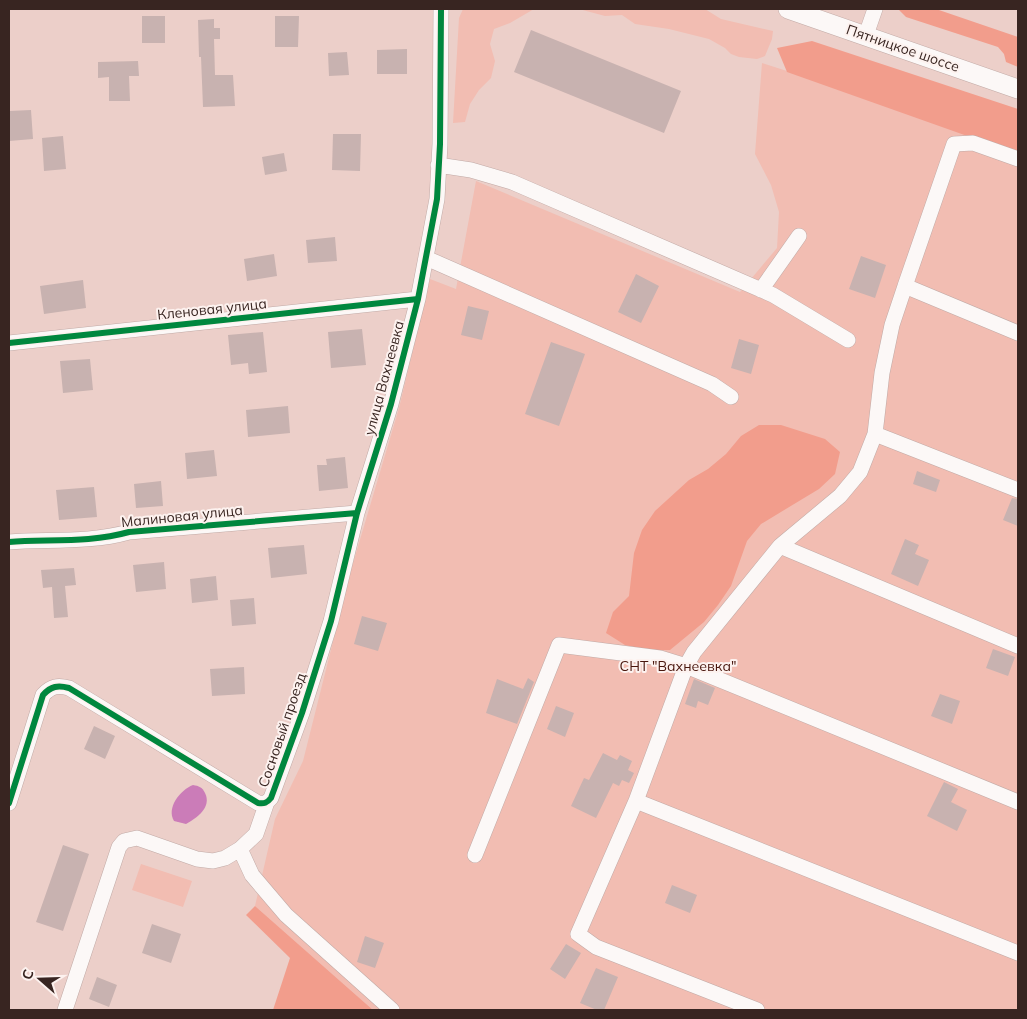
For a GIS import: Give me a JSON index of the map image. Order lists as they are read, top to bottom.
{
  "streets": {
    "main road": ["Пятницкое шоссе"],
    "street": [
      "Кленовая улица",
      "улица Вахнеевка",
      "Малиновая улица",
      "Сосновый проезд"
    ]
  },
  "crossings": [
    ["Кленовая улица", "улица Вахнеевка"],
    ["улица Вахнеевка", "Малиновая улица"],
    ["улица Вахнеевка", "Сосновый проезд"],
    ["Малиновая улица", "Сосновый проезд"]
  ],
  "parks": ["СНТ \"Вахнеевка\""],
  "north": "left"
}
